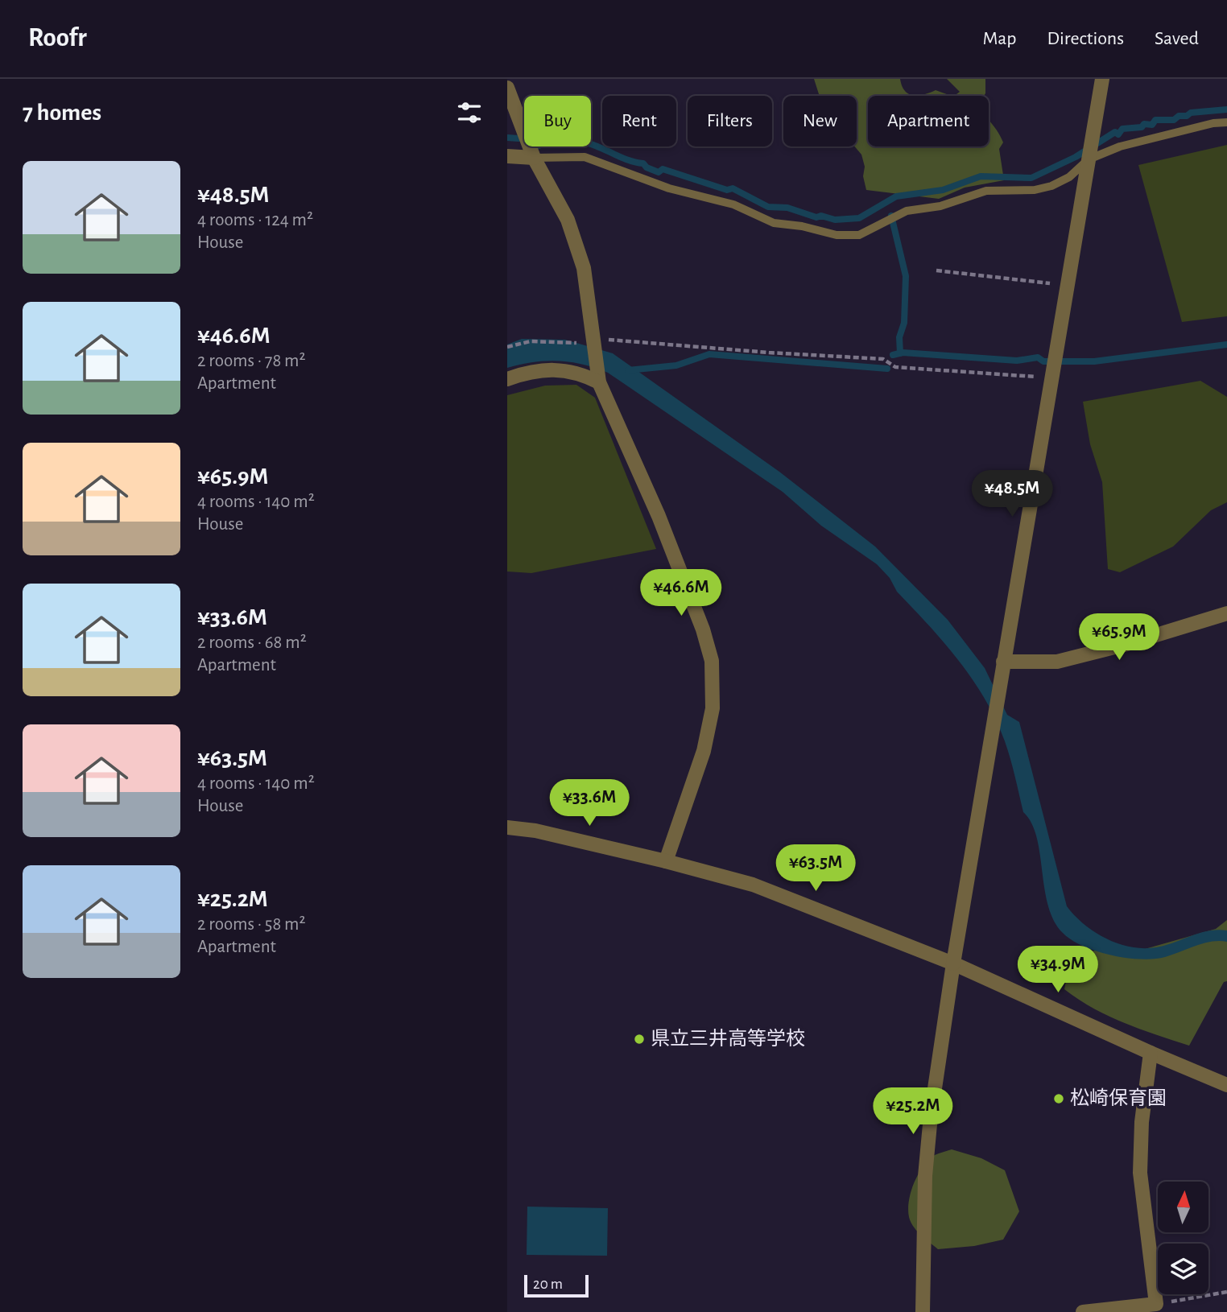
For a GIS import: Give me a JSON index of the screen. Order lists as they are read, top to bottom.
{
  "places": ["県立三井高等学校", "松崎保育園"],
  "scale_bar": "20 m",
  "north": "top",
  "page": {
    "header": "Roofr",
    "nav": ["Map", "Directions", "Saved"],
    "heading": "7 homes",
    "chip": [
      "Buy",
      "Rent",
      "Filters",
      "New",
      "Apartment"
    ],
    "list": [
      {
        "name": "¥48.5M",
        "note": "4 rooms · 124 m² · House"
      },
      {
        "name": "¥46.6M",
        "note": "2 rooms · 78 m² · Apartment"
      },
      {
        "name": "¥65.9M",
        "note": "4 rooms · 140 m² · House"
      },
      {
        "name": "¥33.6M",
        "note": "2 rooms · 68 m² · Apartment"
      },
      {
        "name": "¥63.5M",
        "note": "4 rooms · 140 m² · House"
      },
      {
        "name": "¥25.2M",
        "note": "2 rooms · 58 m² · Apartment"
      }
    ],
    "price": [
      "¥48.5M",
      "¥46.6M",
      "¥65.9M",
      "¥33.6M",
      "¥63.5M",
      "¥34.9M",
      "¥25.2M"
    ],
    "scale": "20 m"
  }
}
